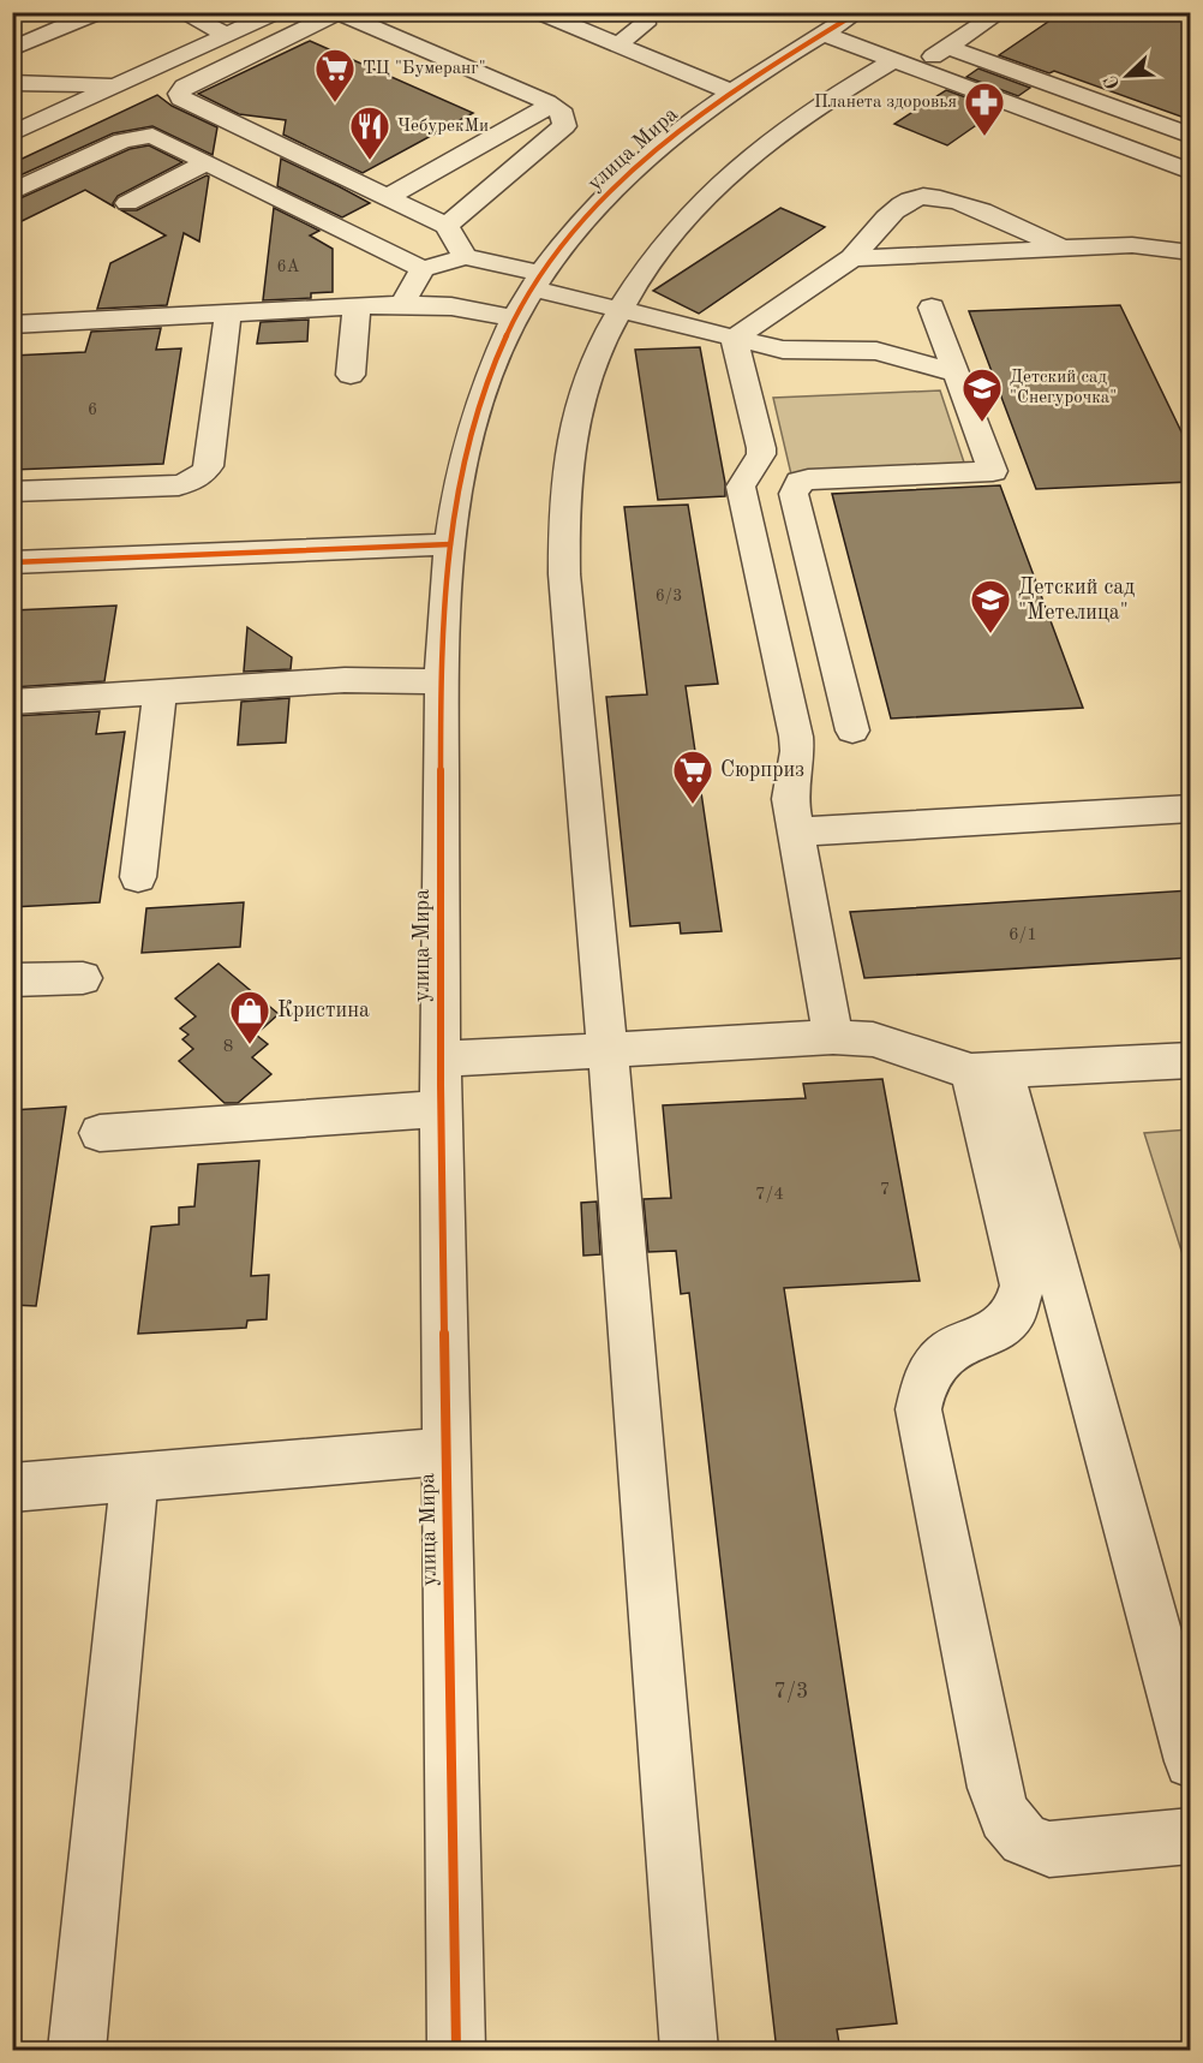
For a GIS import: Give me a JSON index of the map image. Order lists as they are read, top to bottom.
{
  "streets": {
    "street": ["улица Мира"]
  },
  "places": {
    "supermarket": ["ТЦ \"Бумеранг\"", "Сюрприз"],
    "pharmacy": ["Планета здоровья"],
    "restaurant": ["ЧебурекМи"],
    "school or university": ["Детский сад \"Снегурочка\"", "Детский сад \"Метелица\""],
    "shop": ["Кристина"]
  },
  "house_numbers": [
    "6А",
    "6",
    "6/3",
    "6/1",
    "8",
    "7",
    "7/4",
    "7/3"
  ],
  "north": "bottom left"
}
